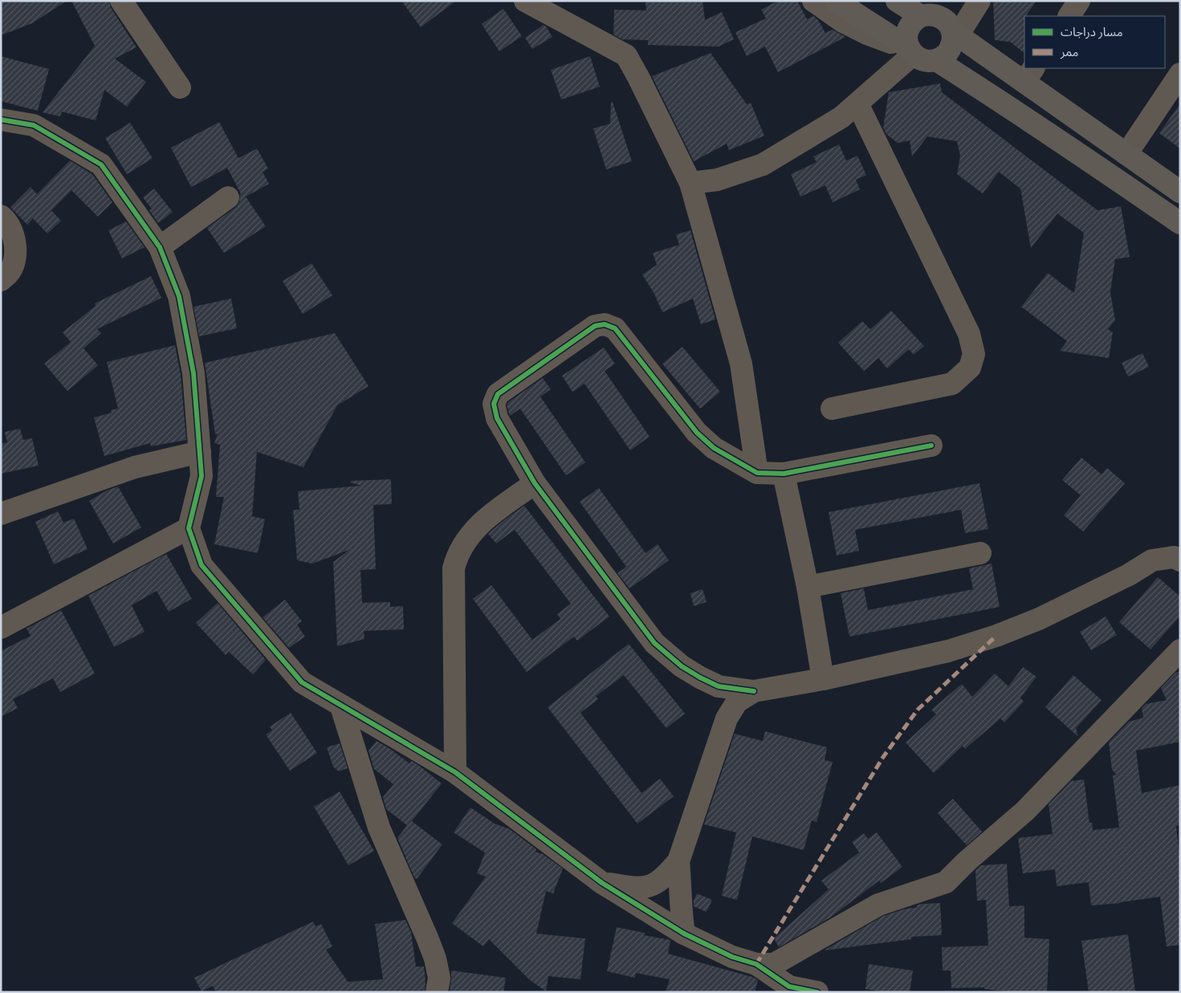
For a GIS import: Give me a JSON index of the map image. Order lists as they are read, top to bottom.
{
  "legend": ["مسار دراجات", "ممر"]
}
